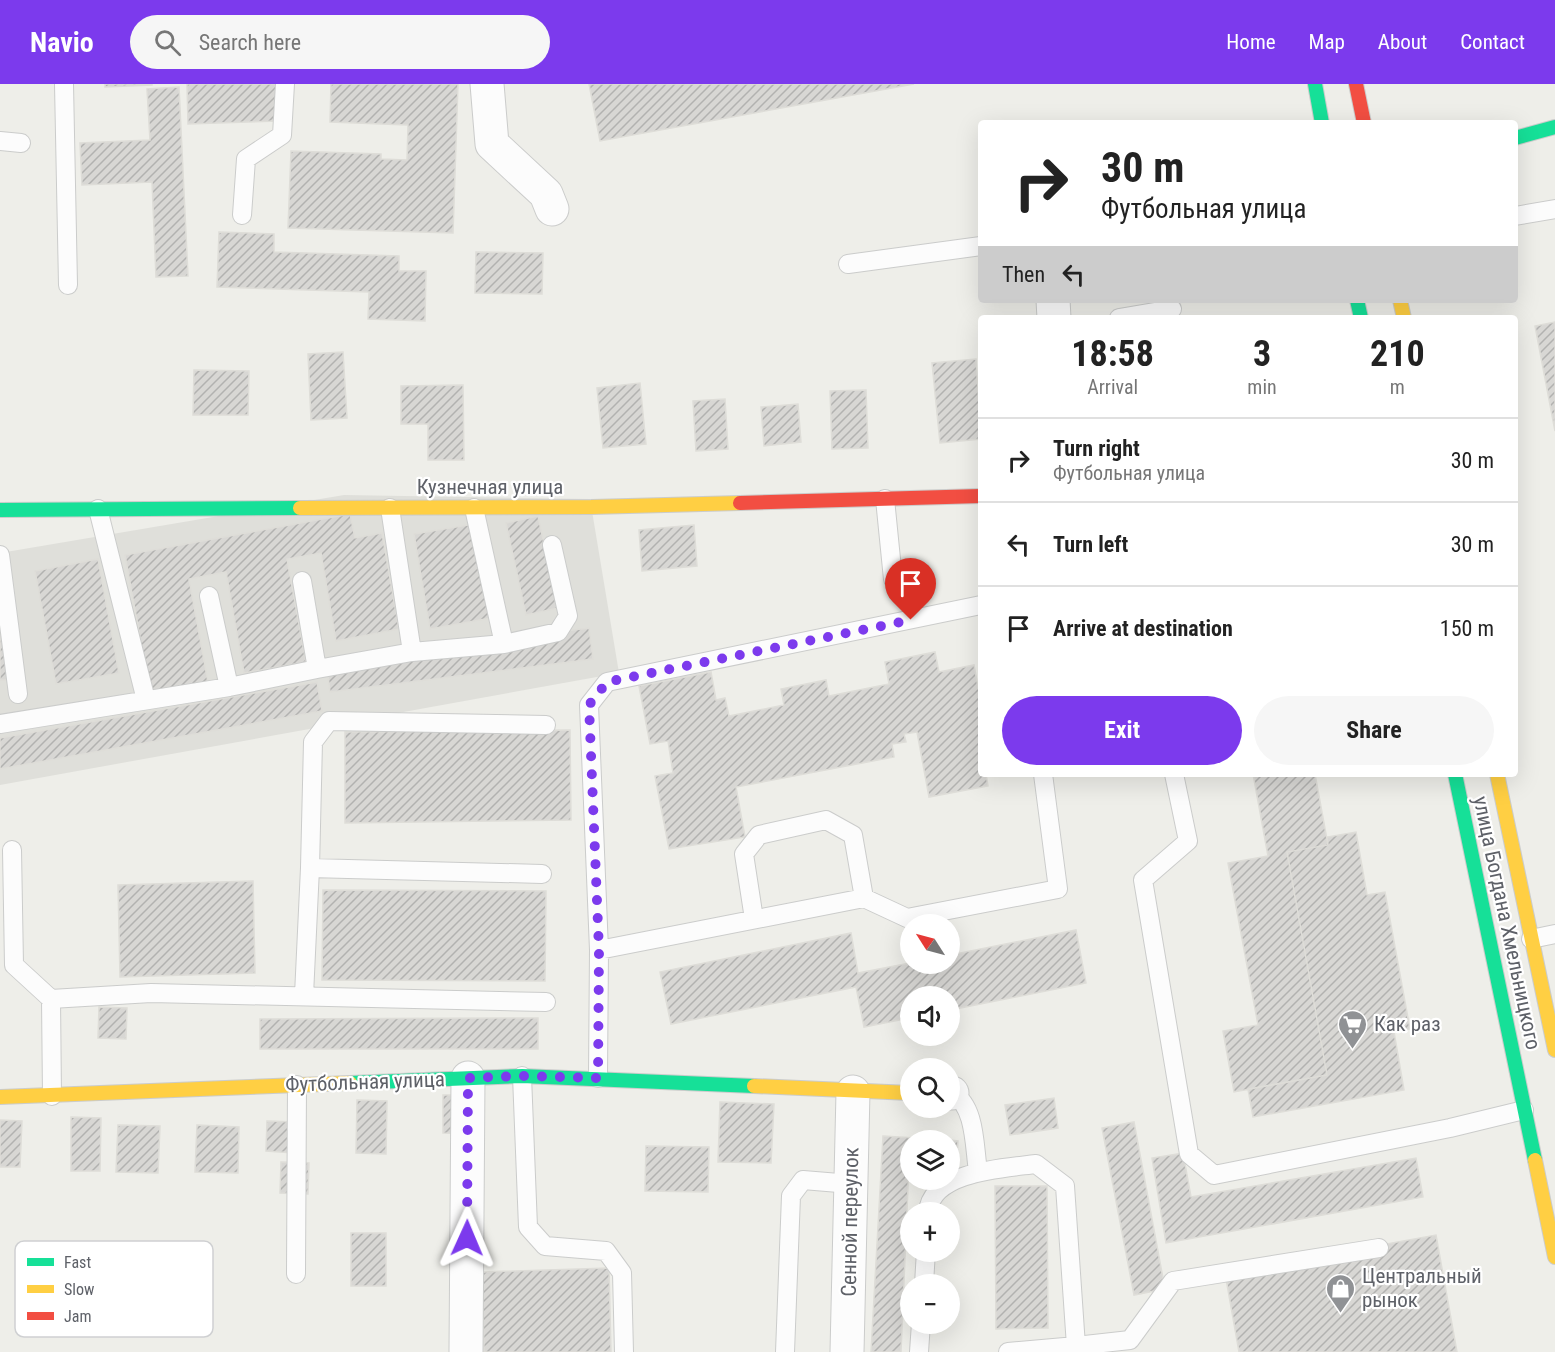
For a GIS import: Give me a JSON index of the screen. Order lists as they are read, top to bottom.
{
  "streets": {
    "street": [
      "Кузнечная улица",
      "улица Богдана Хмельницкого",
      "Футбольная улица",
      "Сенной переулок"
    ]
  },
  "crossings": [
    ["Футбольная улица", "Сенной переулок"]
  ],
  "places": {
    "supermarket": ["Как раз"],
    "shop": ["Центральный рынок"]
  },
  "legend": ["Fast", "Slow", "Jam"],
  "north": "top left",
  "page": {
    "header": "Navio",
    "search": "Search here",
    "nav": [
      "Home",
      "Map",
      "About",
      "Contact"
    ],
    "turn": ["30 m", "Футбольная улица"],
    "then": "Then",
    "eta": [
      "18:58",
      "Arrival",
      "3",
      "min",
      "210",
      "m"
    ],
    "list": [
      {
        "name": "Turn right",
        "note": "Футбольная улица",
        "value": "30 m"
      },
      {
        "name": "Turn left",
        "value": "30 m"
      },
      {
        "name": "Arrive at destination",
        "value": "150 m"
      }
    ],
    "buttons": ["Exit", "Share"],
    "map_buttons": ["+", "−"]
  }
}
